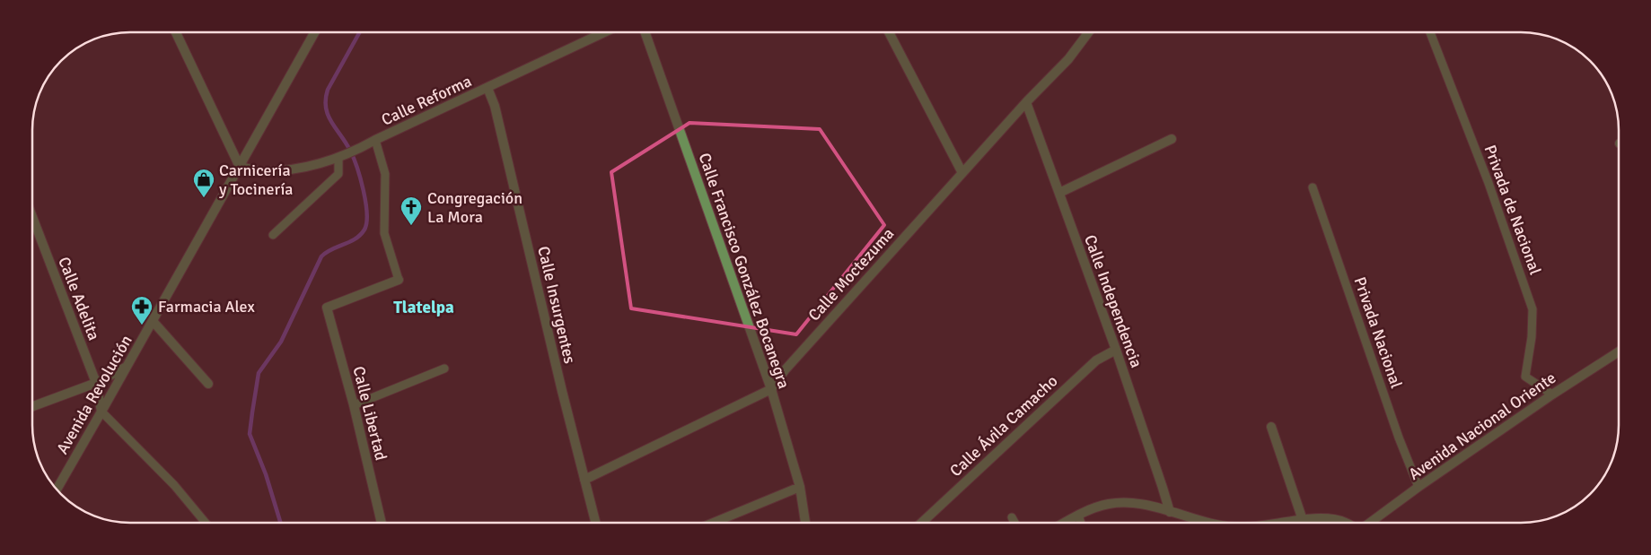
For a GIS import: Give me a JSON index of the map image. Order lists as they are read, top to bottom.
{
  "streets": {
    "street": [
      "Calle Reforma",
      "Calle Francisco González Bocanegra",
      "Calle Moctezuma",
      "Calle Adelita",
      "Calle Independencia",
      "Calle Insurgentes",
      "Avenida Revolución",
      "Calle Libertad",
      "Calle Ávila Camacho",
      "Avenida Nacional Oriente"
    ],
    "lane": ["Privada de Nacional", "Privada Nacional"]
  },
  "crossings": [
    ["Calle Reforma", "Calle Insurgentes"],
    ["Calle Reforma", "Avenida Revolución"],
    ["Privada de Nacional", "Avenida Nacional Oriente"],
    ["Calle Francisco González Bocanegra", "Calle Moctezuma"],
    ["Calle Moctezuma", "Calle Independencia"],
    ["Calle Moctezuma", "Calle Insurgentes"],
    ["Calle Adelita", "Avenida Revolución"],
    ["Calle Independencia", "Calle Ávila Camacho"],
    ["Privada Nacional", "Avenida Nacional Oriente"]
  ],
  "districts": ["Tlatelpa"],
  "places": {
    "shop": ["Carnicería y Tocinería"],
    "church": ["Congregación La Mora"],
    "pharmacy": ["Farmacia Alex"]
  }
}
